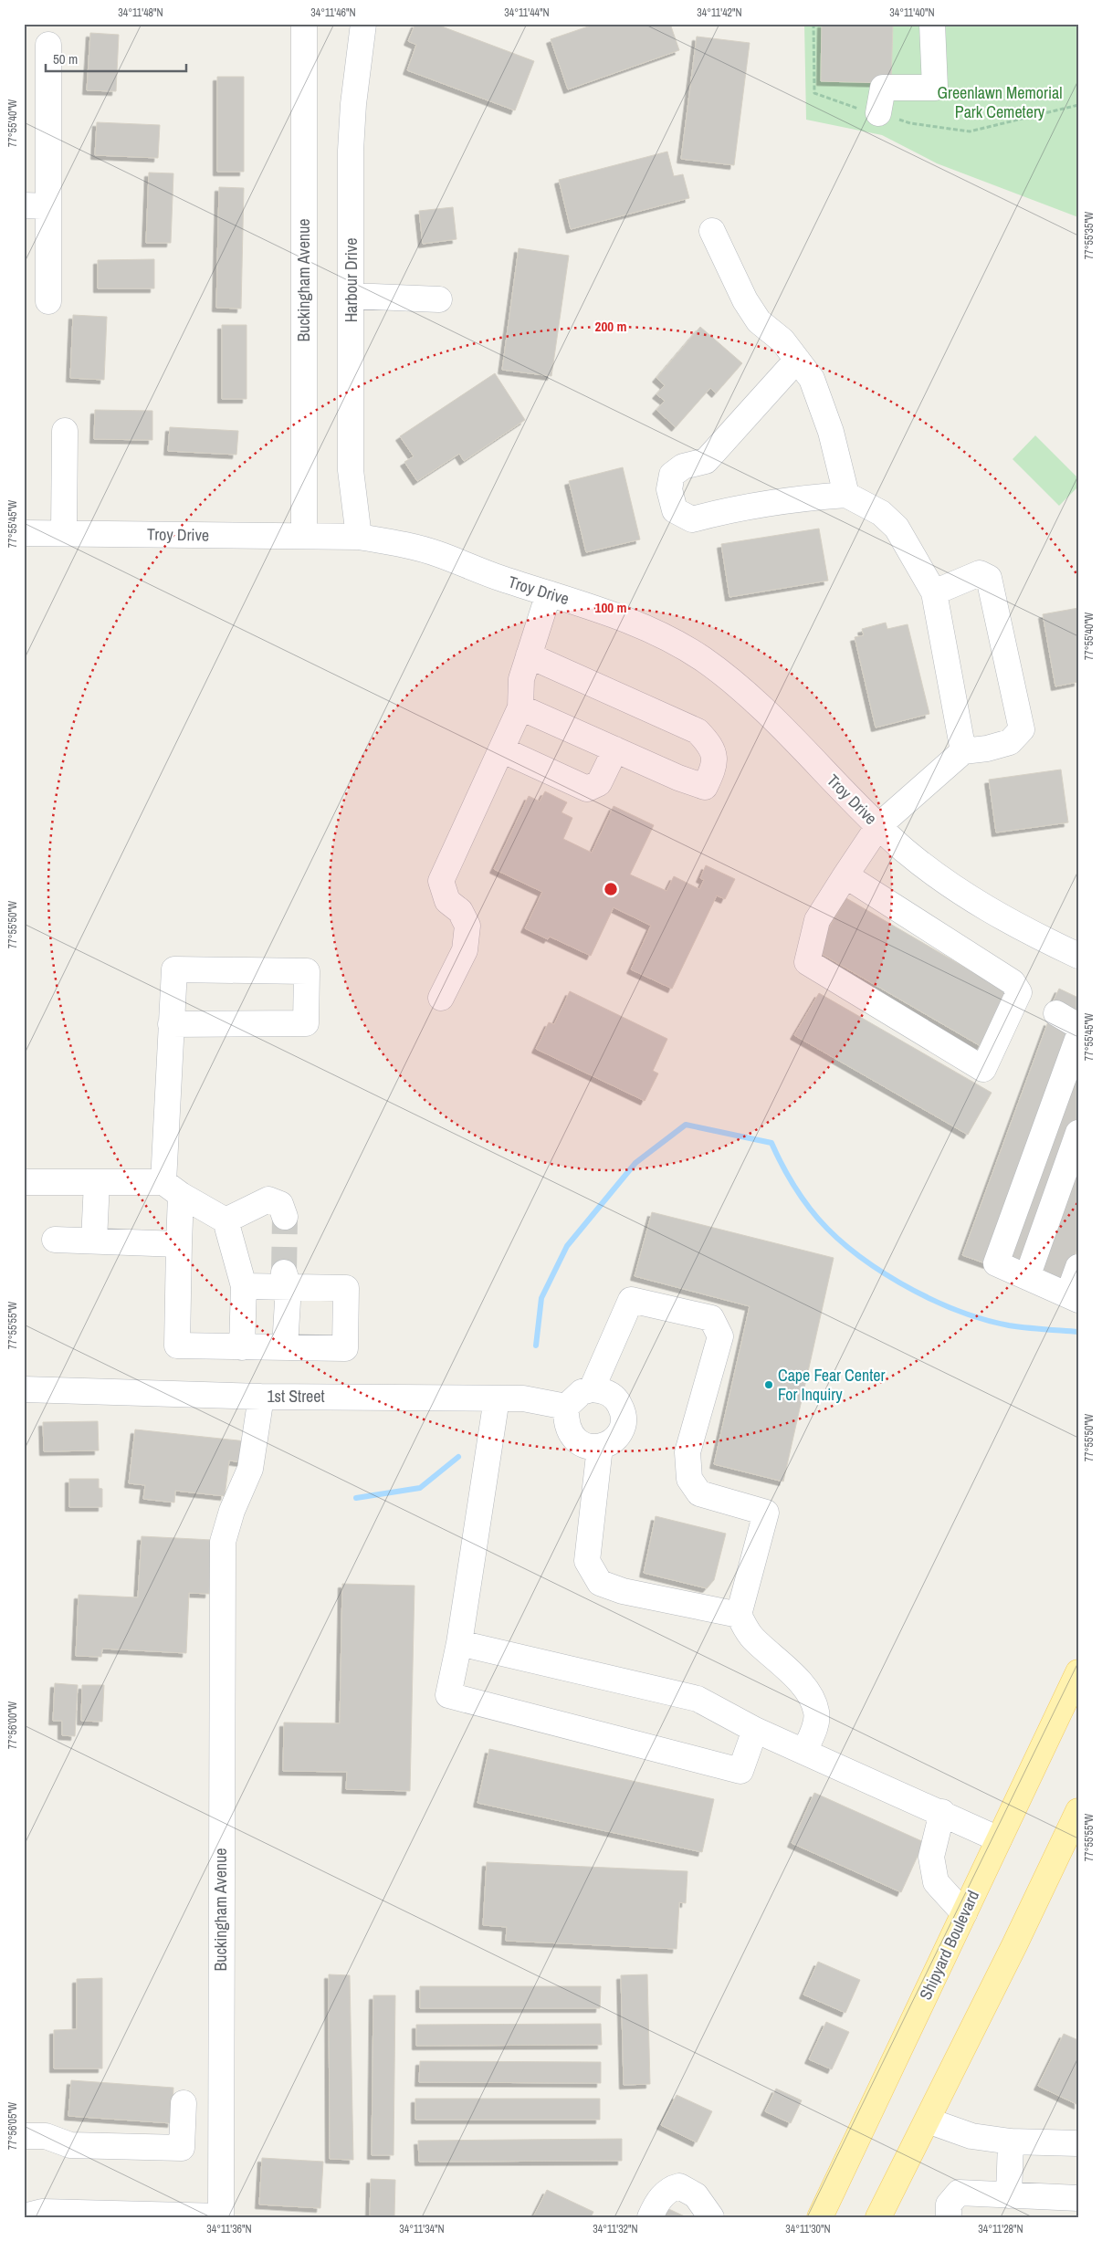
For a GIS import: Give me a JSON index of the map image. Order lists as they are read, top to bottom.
{
  "streets": {
    "main road": ["Shipyard Boulevard"],
    "street": [
      "Buckingham Avenue",
      "Harbour Drive",
      "Troy Drive",
      "1st Street"
    ]
  },
  "crossings": [
    ["Buckingham Avenue", "Troy Drive"],
    ["Buckingham Avenue", "1st Street"],
    ["Harbour Drive", "Troy Drive"]
  ],
  "parks": ["Greenlawn Memorial Park Cemetery"],
  "places": ["Cape Fear Center For Inquiry"],
  "scale_bar": "50 m",
  "coordinates": [
    "34°11'48\"N",
    "34°11'46\"N",
    "34°11'44\"N",
    "34°11'42\"N",
    "34°11'40\"N",
    "77°55'40\"W",
    "77°55'35\"W",
    "77°55'45\"W",
    "77°55'50\"W",
    "77°55'55\"W",
    "77°56'00\"W",
    "77°56'05\"W",
    "34°11'36\"N",
    "34°11'34\"N",
    "34°11'32\"N",
    "34°11'30\"N",
    "34°11'28\"N"
  ],
  "rings": ["200 m", "100 m"]
}
